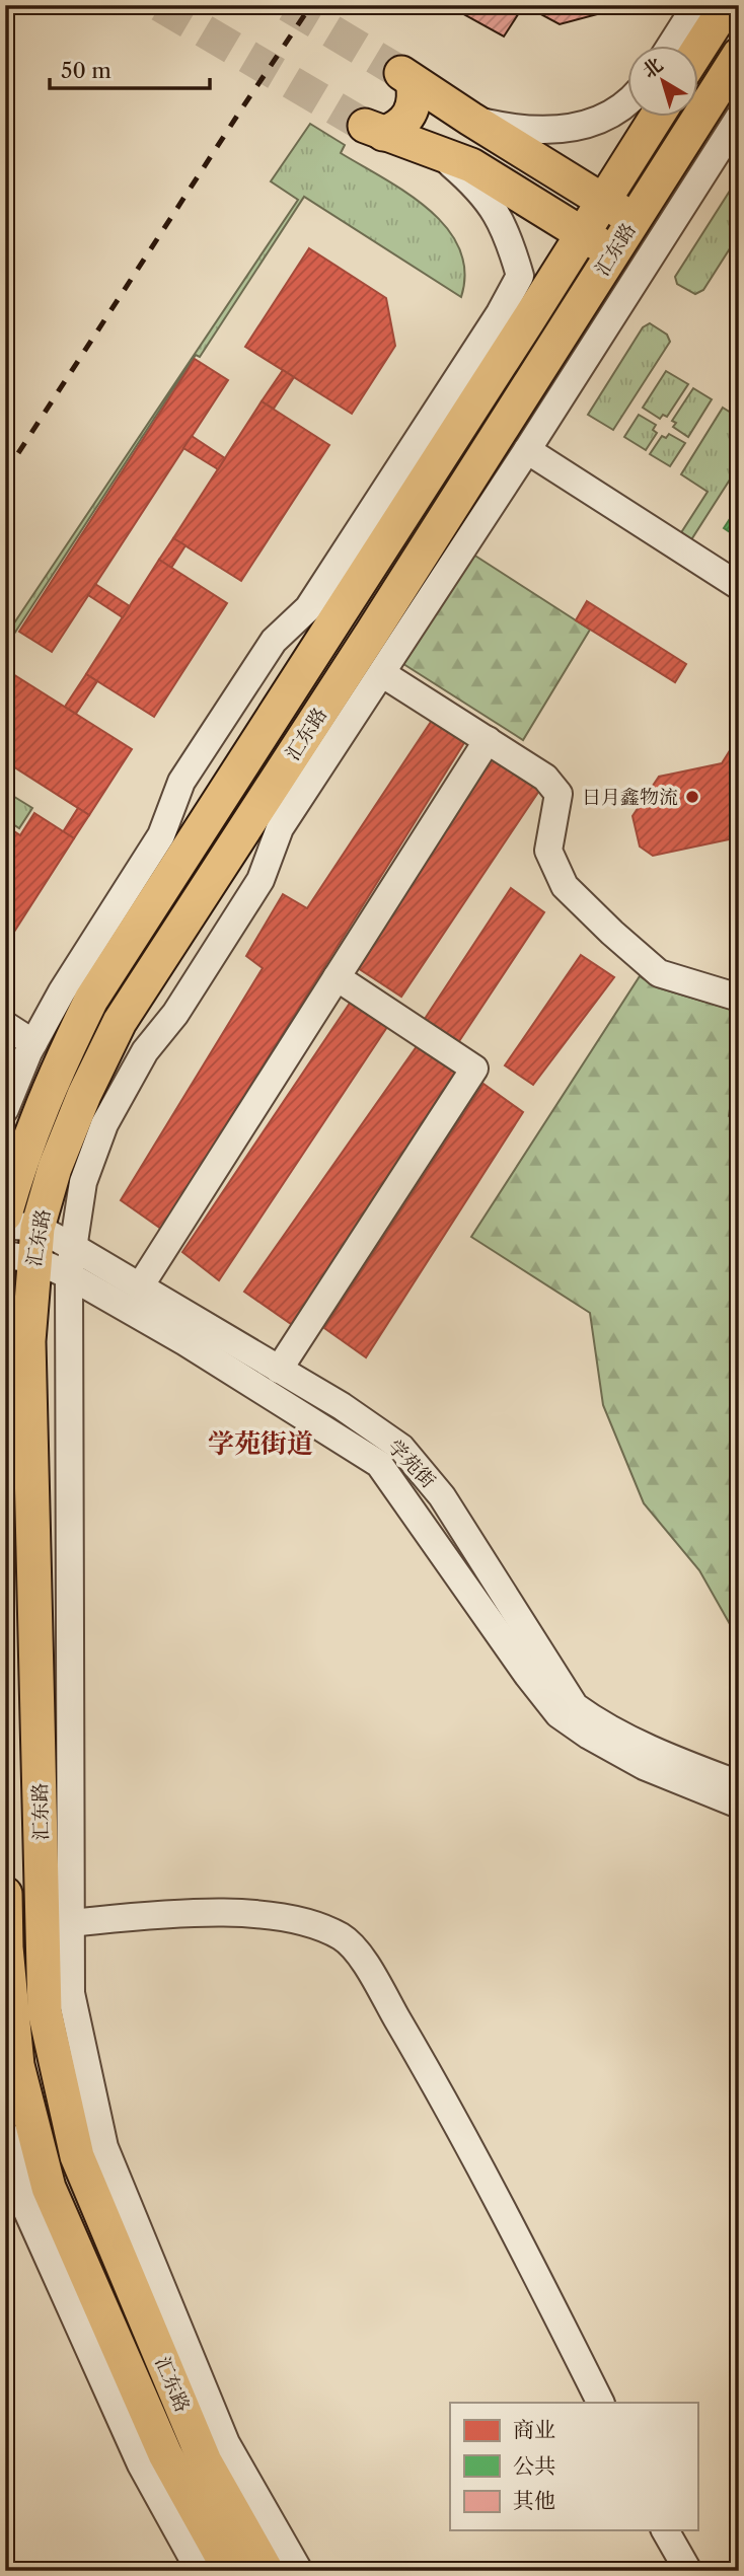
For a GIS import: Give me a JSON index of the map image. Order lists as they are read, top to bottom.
{
  "streets": {
    "main road": ["汇东路"],
    "street": ["学苑街"]
  },
  "crossings": [
    ["汇东路", "学苑街"]
  ],
  "districts": ["学苑街道"],
  "places": ["日月鑫物流"],
  "legend": ["商业", "公共", "其他"],
  "scale_bar": "50 m",
  "north": "top left"
}
